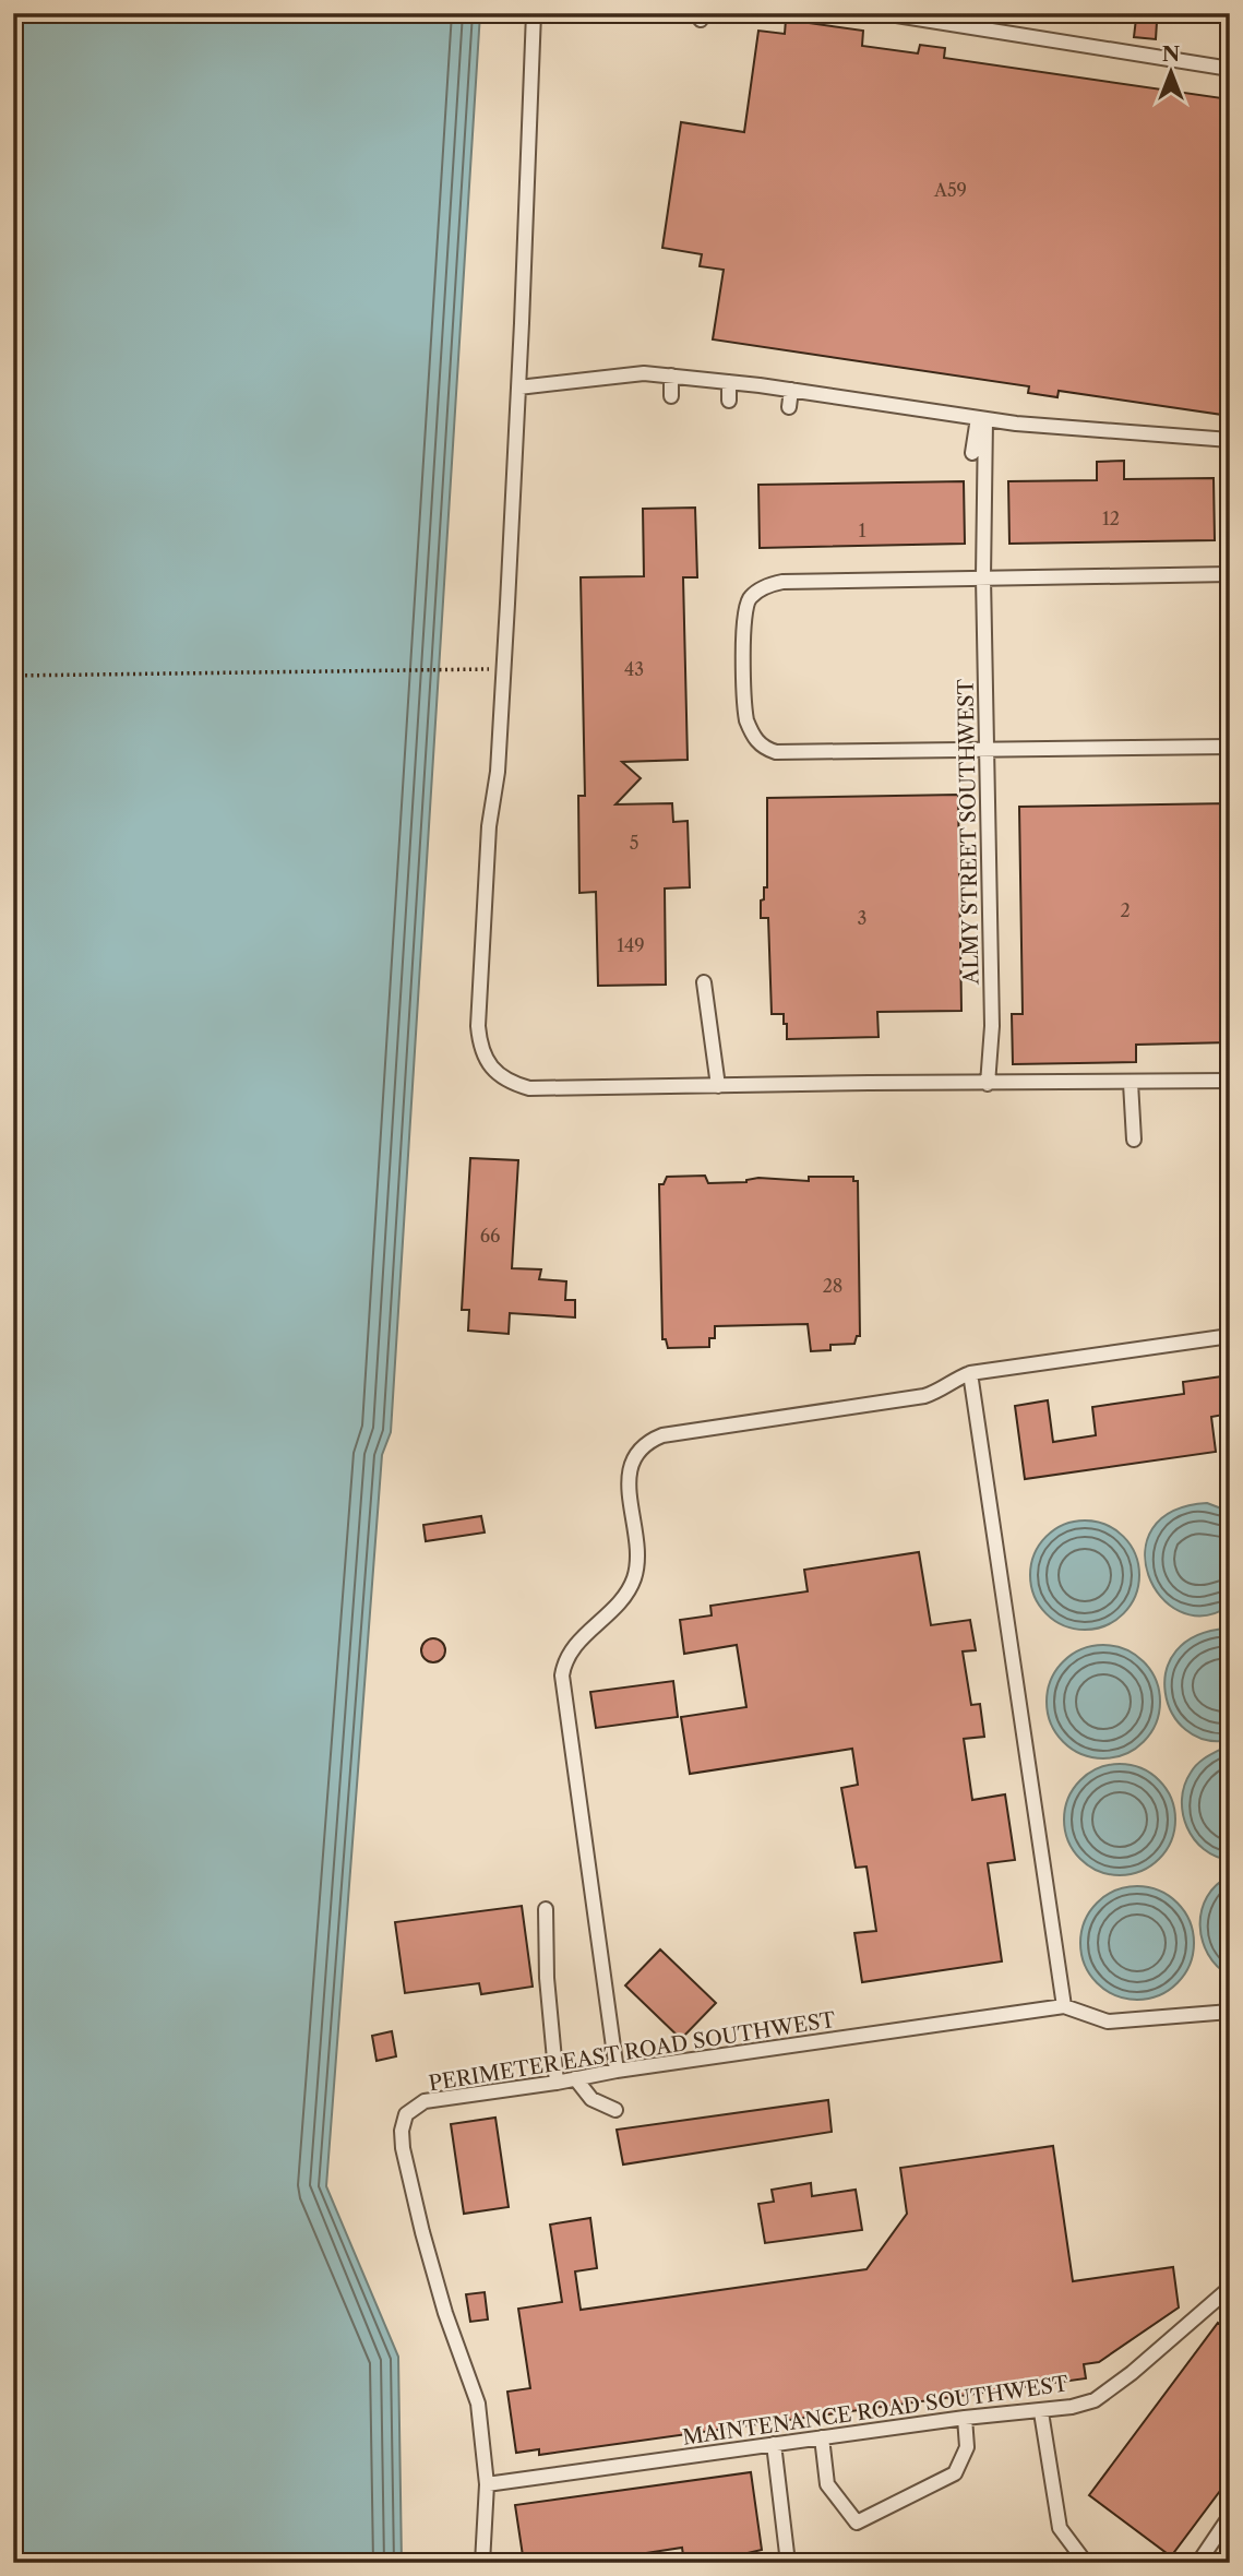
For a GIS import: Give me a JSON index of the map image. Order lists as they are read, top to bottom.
{
  "streets": {
    "lane": ["ALMY STREET SOUTHWEST", "PERIMETER EAST ROAD SOUTHWEST", "MAINTENANCE ROAD SOUTHWEST"]
  },
  "crossings": [
    ["PERIMETER EAST ROAD SOUTHWEST", "MAINTENANCE ROAD SOUTHWEST"]
  ],
  "house_numbers": [
    "A59",
    "12",
    "1",
    "43",
    "5",
    "2",
    "3",
    "149",
    "66",
    "28"
  ],
  "north": "top"
}
